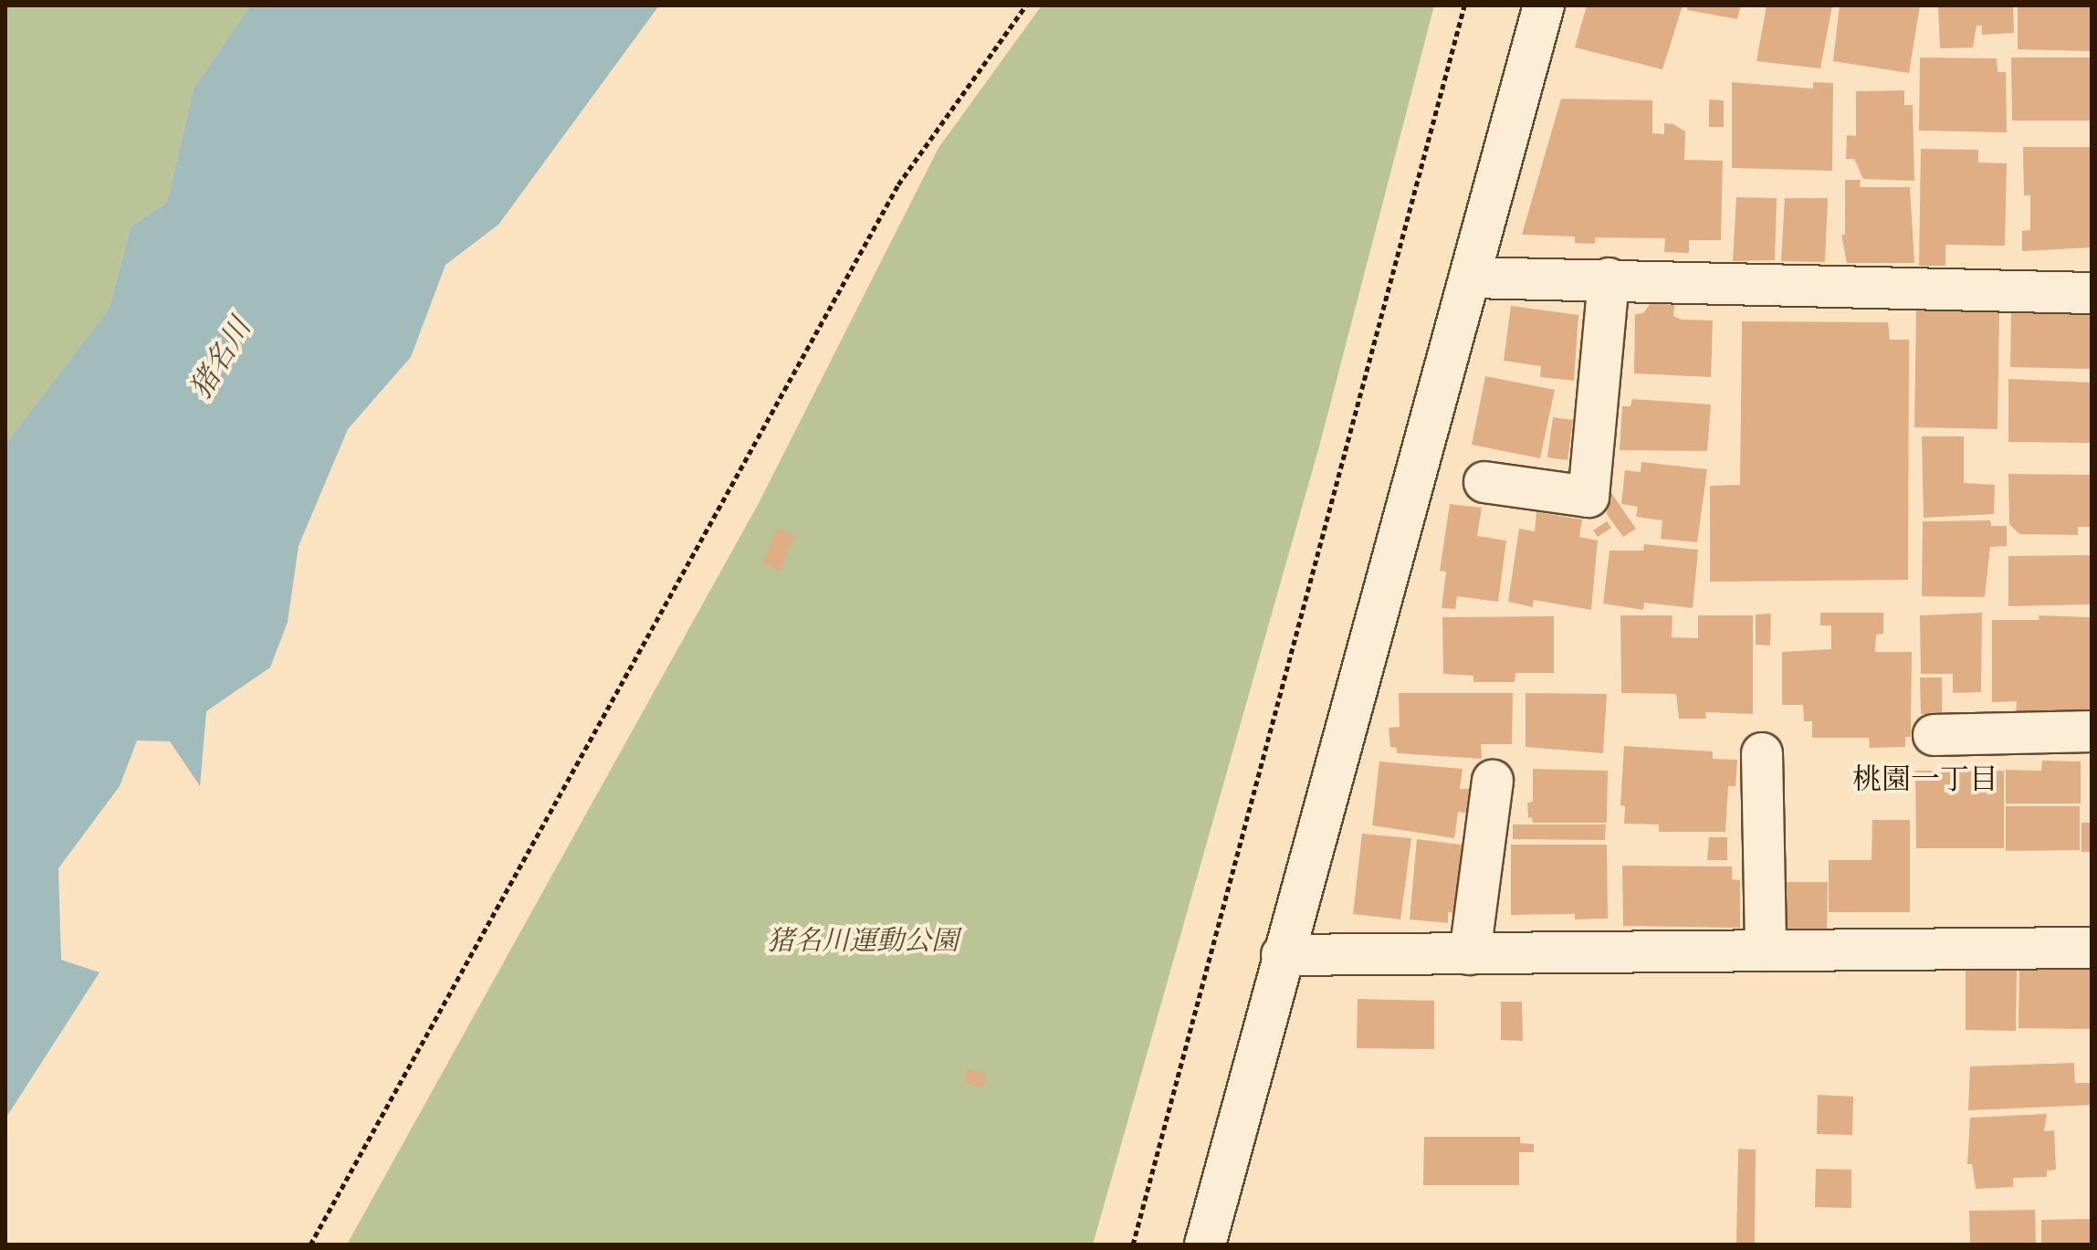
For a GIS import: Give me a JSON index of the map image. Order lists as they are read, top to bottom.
{
  "districts": ["桃園一丁目"],
  "water": ["猪名川"],
  "parks": ["猪名川運動公園"]
}
